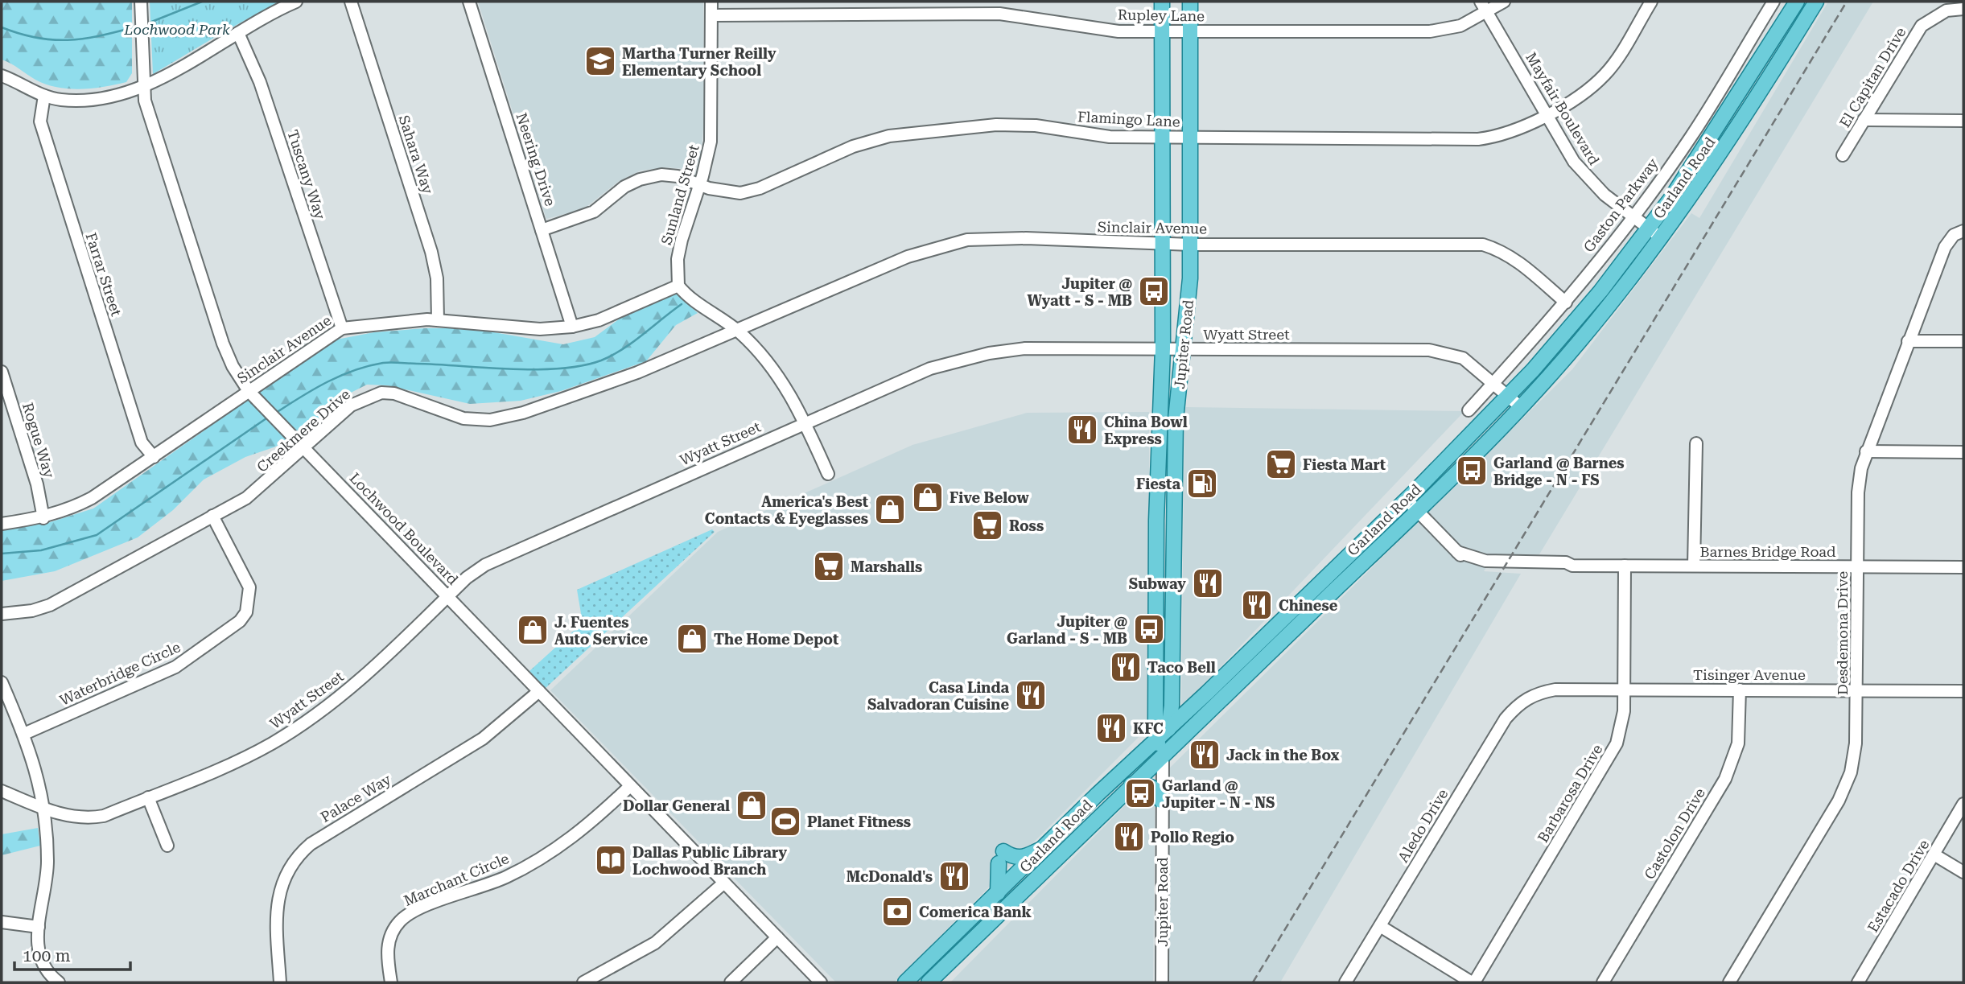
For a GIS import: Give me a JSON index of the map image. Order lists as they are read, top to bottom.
{
  "streets": {
    "main road": ["Garland Road", "Jupiter Road"],
    "street": [
      "Rupley Lane",
      "El Capitan Drive",
      "Mayfair Boulevard",
      "Flamingo Lane",
      "Sahara Way",
      "Neering Drive",
      "Tuscany Way",
      "Sunland Street",
      "Gaston Parkway",
      "Sinclair Avenue",
      "Farrar Street",
      "Wyatt Street",
      "Creekmere Drive",
      "Rogue Way",
      "Lochwood Boulevard",
      "Barnes Bridge Road",
      "Desdemona Drive",
      "Waterbridge Circle",
      "Tisinger Avenue",
      "Barbarosa Drive",
      "Palace Way",
      "Aledo Drive",
      "Castolon Drive",
      "Marchant Circle",
      "Estacado Drive"
    ]
  },
  "crossings": [
    ["Rupley Lane", "Mayfair Boulevard"],
    ["Rupley Lane", "Sunland Street"],
    ["Rupley Lane", "Jupiter Road"],
    ["Mayfair Boulevard", "Flamingo Lane"],
    ["Mayfair Boulevard", "Garland Road"],
    ["Mayfair Boulevard", "Gaston Parkway"],
    ["Flamingo Lane", "Neering Drive"],
    ["Flamingo Lane", "Sunland Street"],
    ["Flamingo Lane", "Jupiter Road"],
    ["Sahara Way", "Sinclair Avenue"],
    ["Neering Drive", "Sinclair Avenue"],
    ["Tuscany Way", "Sinclair Avenue"],
    ["Garland Road", "Wyatt Street"],
    ["Garland Road", "Jupiter Road"],
    ["Garland Road", "Barnes Bridge Road"],
    ["Sunland Street", "Sinclair Avenue"],
    ["Gaston Parkway", "Sinclair Avenue"],
    ["Gaston Parkway", "Wyatt Street"],
    ["Sinclair Avenue", "Farrar Street"],
    ["Sinclair Avenue", "Jupiter Road"],
    ["Sinclair Avenue", "Creekmere Drive"],
    ["Sinclair Avenue", "Rogue Way"],
    ["Sinclair Avenue", "Lochwood Boulevard"],
    ["Wyatt Street", "Jupiter Road"],
    ["Wyatt Street", "Lochwood Boulevard"],
    ["Creekmere Drive", "Lochwood Boulevard"],
    ["Creekmere Drive", "Waterbridge Circle"],
    ["Lochwood Boulevard", "Palace Way"],
    ["Lochwood Boulevard", "Marchant Circle"],
    ["Barnes Bridge Road", "Desdemona Drive"],
    ["Barnes Bridge Road", "Barbarosa Drive"],
    ["Desdemona Drive", "Tisinger Avenue"],
    ["Tisinger Avenue", "Barbarosa Drive"],
    ["Tisinger Avenue", "Aledo Drive"],
    ["Tisinger Avenue", "Castolon Drive"]
  ],
  "parks": ["Lochwood Park"],
  "places": {
    "school or university": ["Martha Turner Reilly Elementary School"],
    "bus stop": [
      "Jupiter @ Wyatt - S - MB",
      "Garland @ Barnes Bridge - N - FS",
      "Jupiter @ Garland - S - MB",
      "Garland @ Jupiter - N - NS"
    ],
    "restaurant": [
      "China Bowl Express",
      "Subway",
      "Chinese",
      "Taco Bell",
      "Casa Linda Salvadoran Cuisine",
      "KFC",
      "Jack in the Box",
      "Pollo Regio",
      "McDonald's"
    ],
    "supermarket": ["Fiesta Mart", "Ross", "Marshalls"],
    "fuel station": ["Fiesta"],
    "shop": [
      "Five Below",
      "America's Best Contacts & Eyeglasses",
      "J. Fuentes Auto Service",
      "The Home Depot",
      "Dollar General"
    ],
    "sports": ["Planet Fitness"],
    "library": ["Dallas Public Library Lochwood Branch"],
    "bank": ["Comerica Bank"]
  },
  "scale_bar": "100 m"
}
